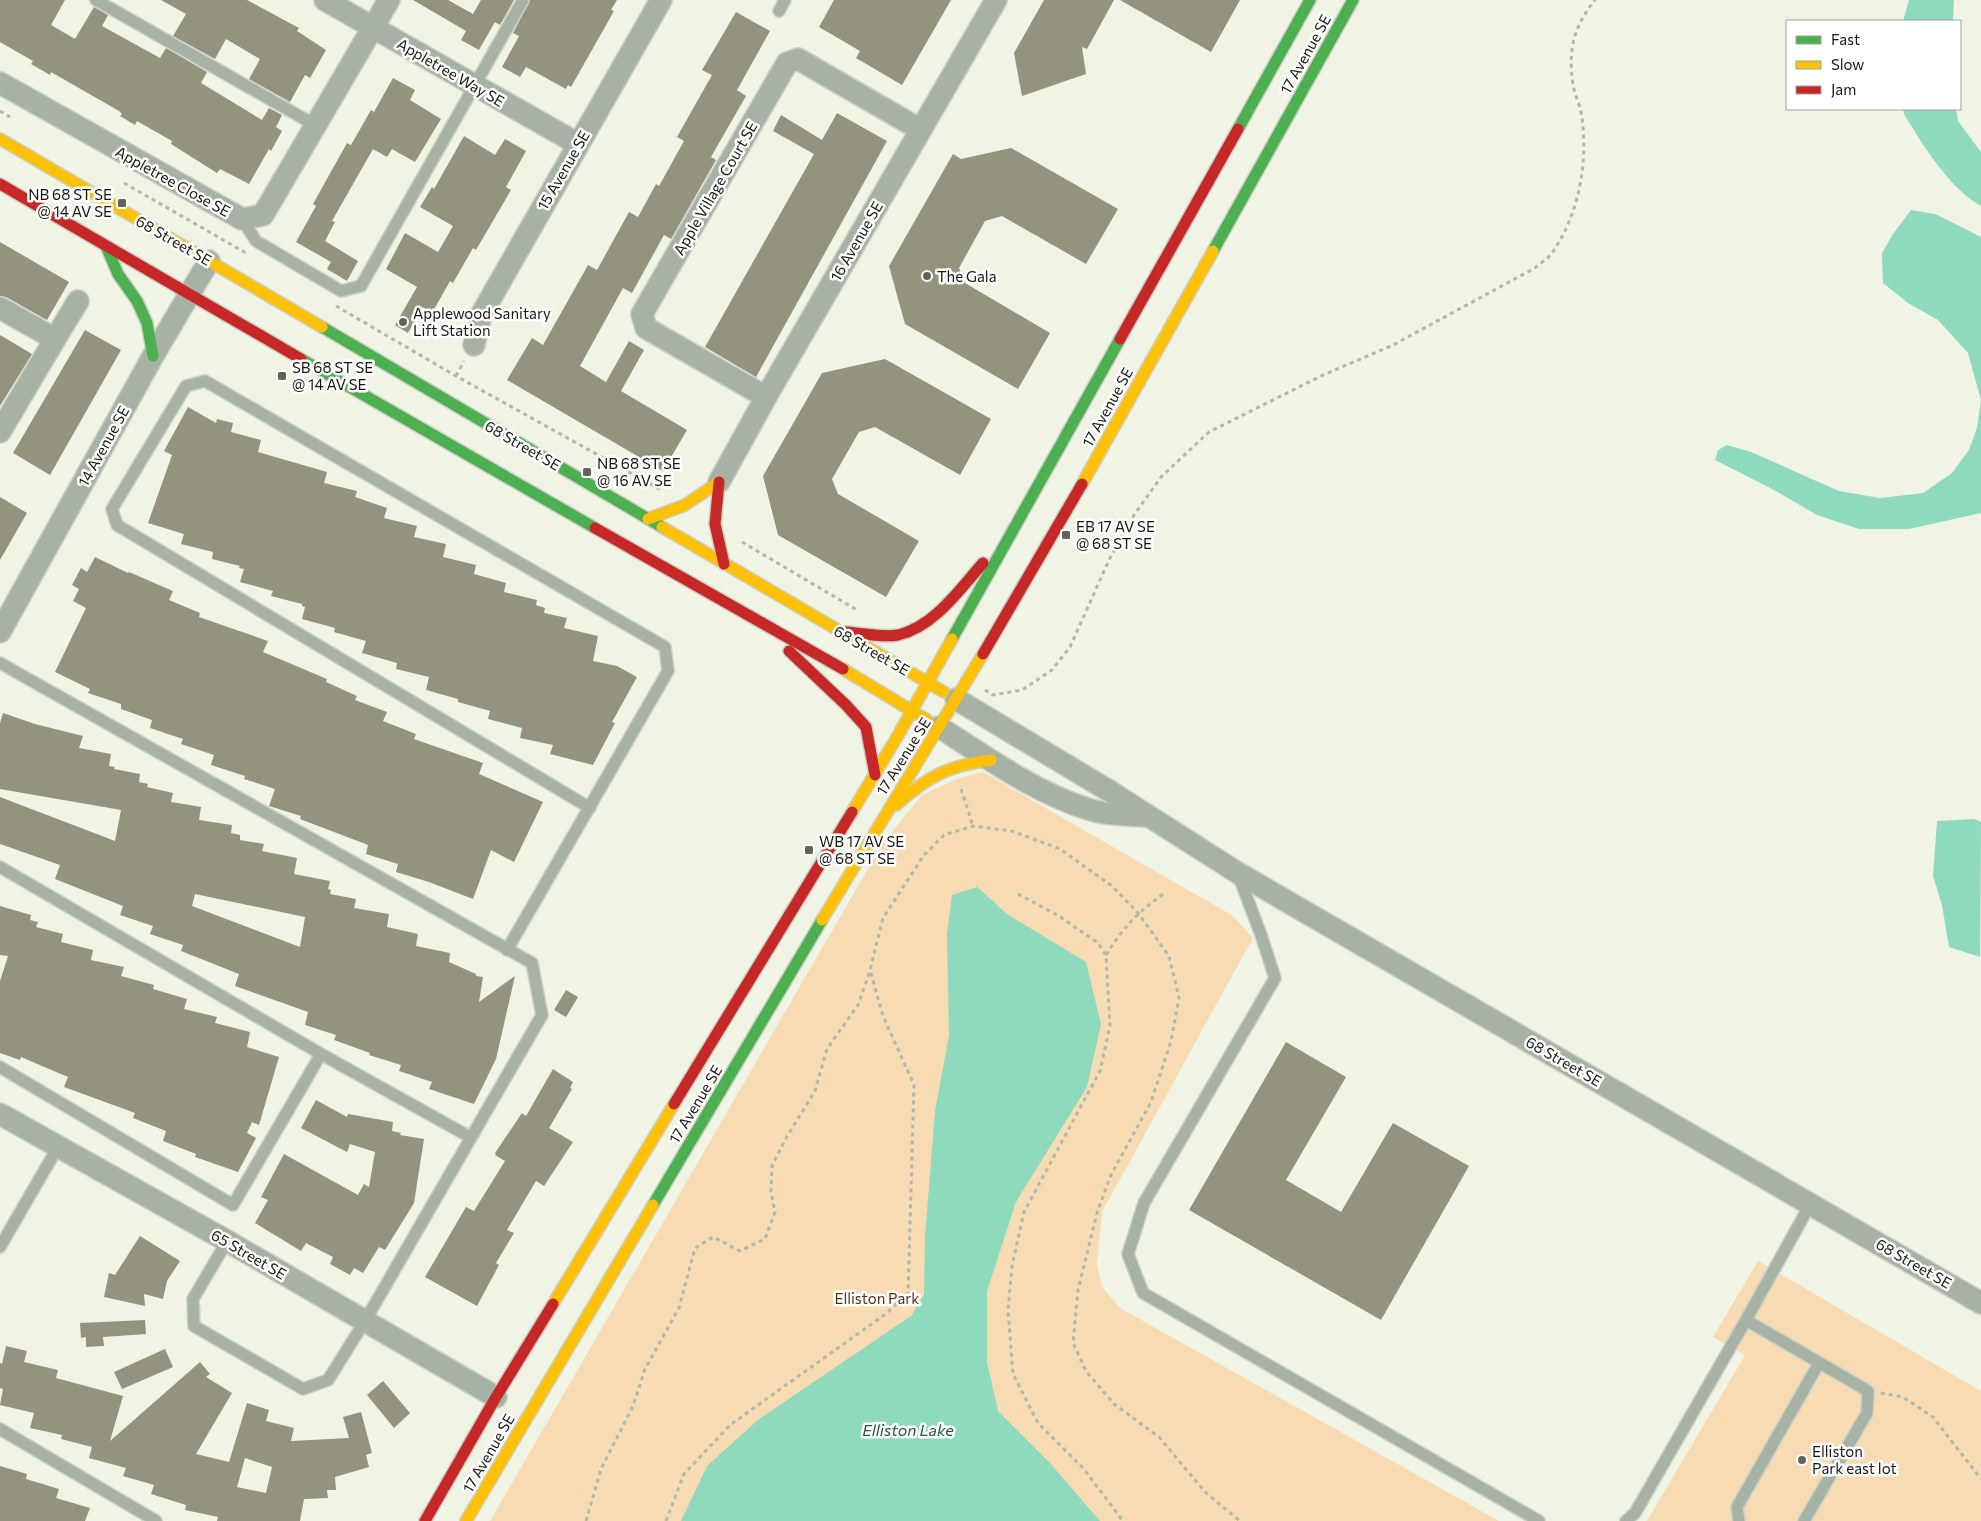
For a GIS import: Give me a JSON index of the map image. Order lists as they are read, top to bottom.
{
  "streets": {
    "main road": ["17 Avenue SE", "68 Street SE"],
    "street": [
      "Appletree Way SE",
      "15 Avenue SE",
      "Appletree Close SE",
      "Apple Village Court SE",
      "16 Avenue SE",
      "14 Avenue SE",
      "65 Street SE"
    ]
  },
  "crossings": [
    ["17 Avenue SE", "68 Street SE"],
    ["17 Avenue SE", "65 Street SE"],
    ["Appletree Way SE", "15 Avenue SE"],
    ["Appletree Way SE", "Appletree Close SE"],
    ["Apple Village Court SE", "16 Avenue SE"],
    ["68 Street SE", "14 Avenue SE"]
  ],
  "water": ["Elliston Lake"],
  "parks": ["Elliston Park"],
  "places": {
    "transit": [
      "NB 68 ST SE @ 14 AV SE",
      "SB 68 ST SE @ 14 AV SE",
      "NB 68 ST SE @ 16 AV SE",
      "EB 17 AV SE @ 68 ST SE",
      "WB 17 AV SE @ 68 ST SE"
    ],
    "other": ["The Gala", "Applewood Sanitary Lift Station", "Elliston Park east lot"]
  },
  "legend": ["Fast", "Slow", "Jam"]
}
